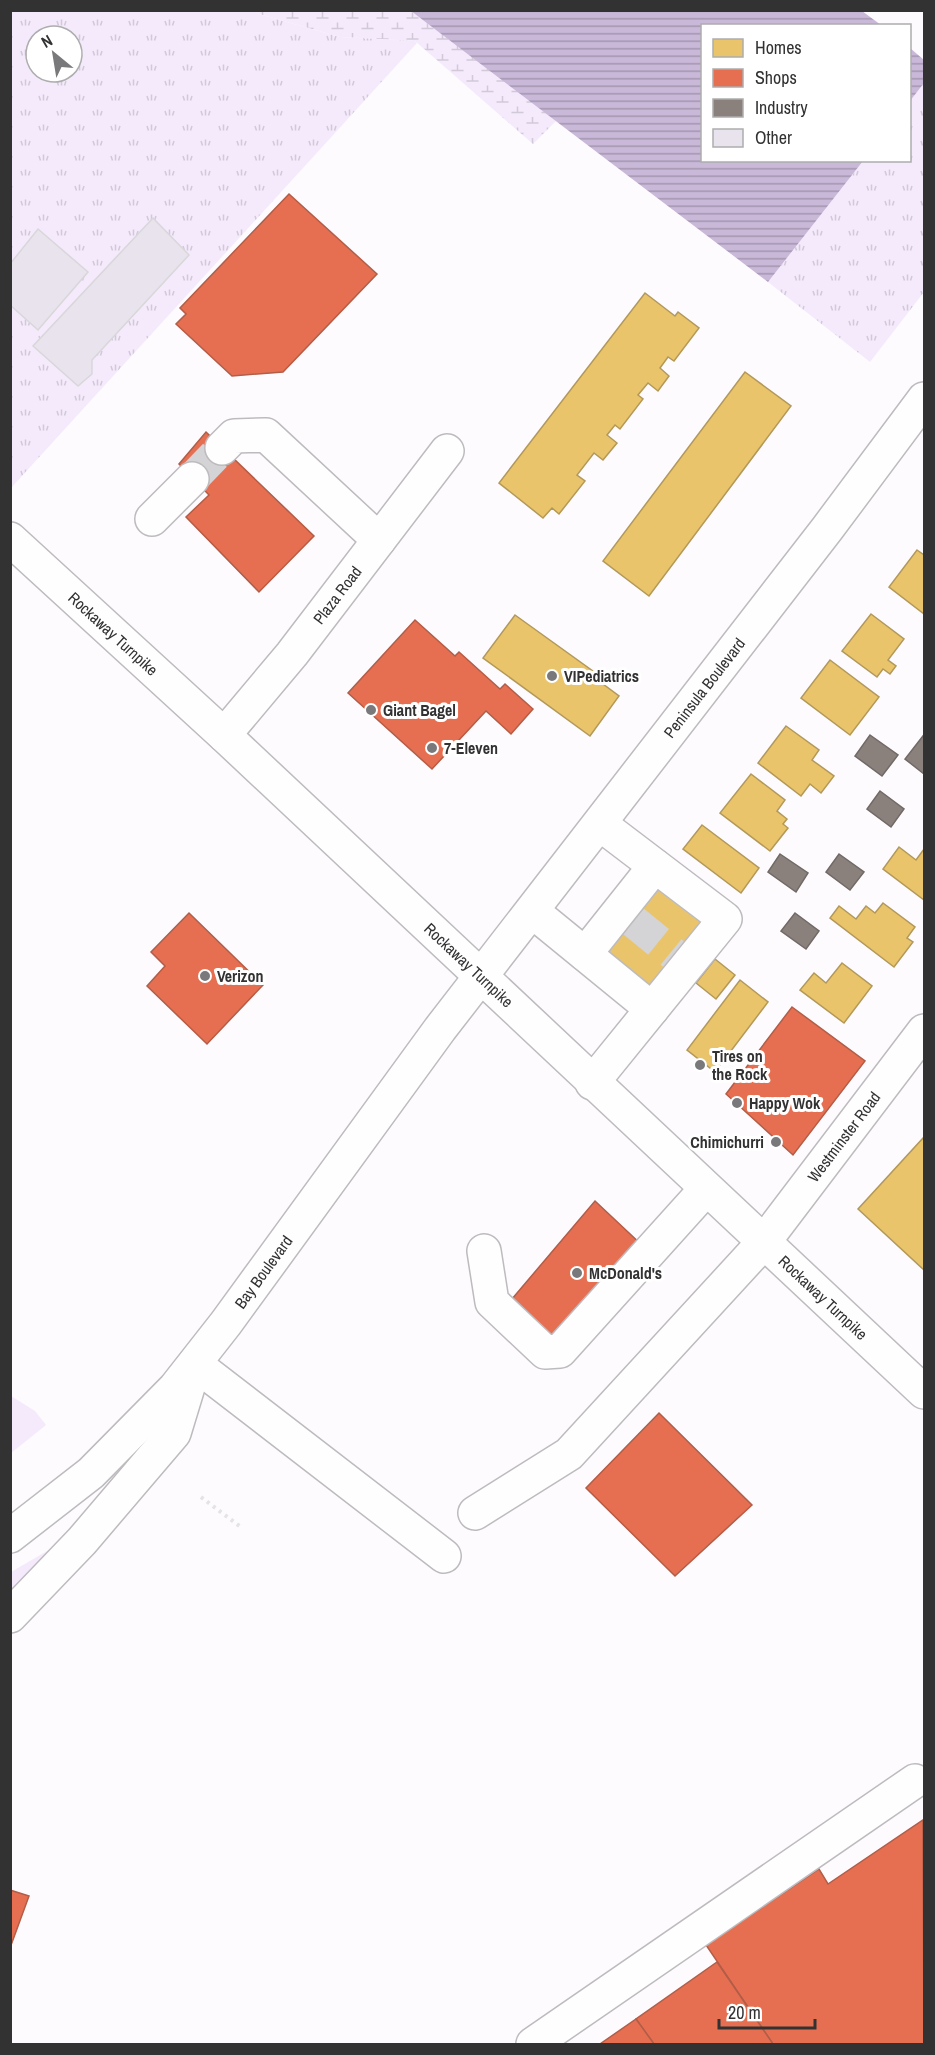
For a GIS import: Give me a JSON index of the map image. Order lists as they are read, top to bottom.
{
  "streets": {
    "main road": [
      "Plaza Road",
      "Rockaway Turnpike",
      "Peninsula Boulevard",
      "Westminster Road",
      "Bay Boulevard"
    ]
  },
  "crossings": [
    ["Plaza Road", "Rockaway Turnpike"],
    ["Rockaway Turnpike", "Peninsula Boulevard"],
    ["Rockaway Turnpike", "Westminster Road"],
    ["Rockaway Turnpike", "Bay Boulevard"],
    ["Peninsula Boulevard", "Bay Boulevard"]
  ],
  "places": [
    "VIPediatrics",
    "Giant Bagel",
    "7-Eleven",
    "Verizon",
    "Tires on the Rock",
    "Happy Wok",
    "Chimichurri",
    "McDonald's"
  ],
  "legend": [
    "Homes",
    "Shops",
    "Industry",
    "Other"
  ],
  "scale_bar": "20 m",
  "north": "top left"
}
